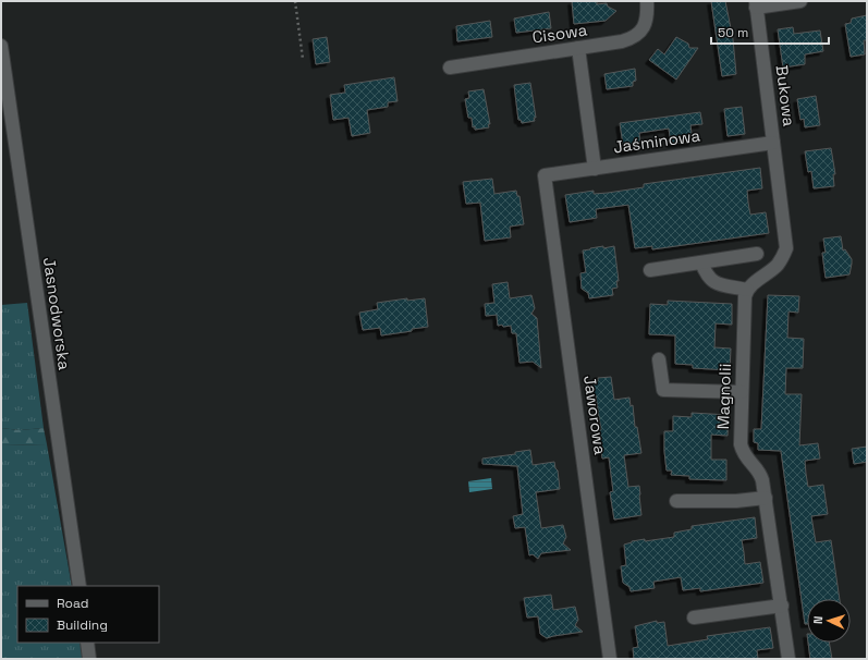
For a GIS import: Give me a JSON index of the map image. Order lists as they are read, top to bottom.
{
  "streets": {
    "street": [
      "Cisowa",
      "Bukowa",
      "Jaśminowa",
      "Jasnodworska",
      "Magnolii",
      "Jaworowa"
    ]
  },
  "crossings": [
    ["Bukowa", "Jaśminowa"],
    ["Jaśminowa", "Jaworowa"]
  ],
  "legend": ["Road", "Building"],
  "scale_bar": "50 m",
  "north": "left"
}
